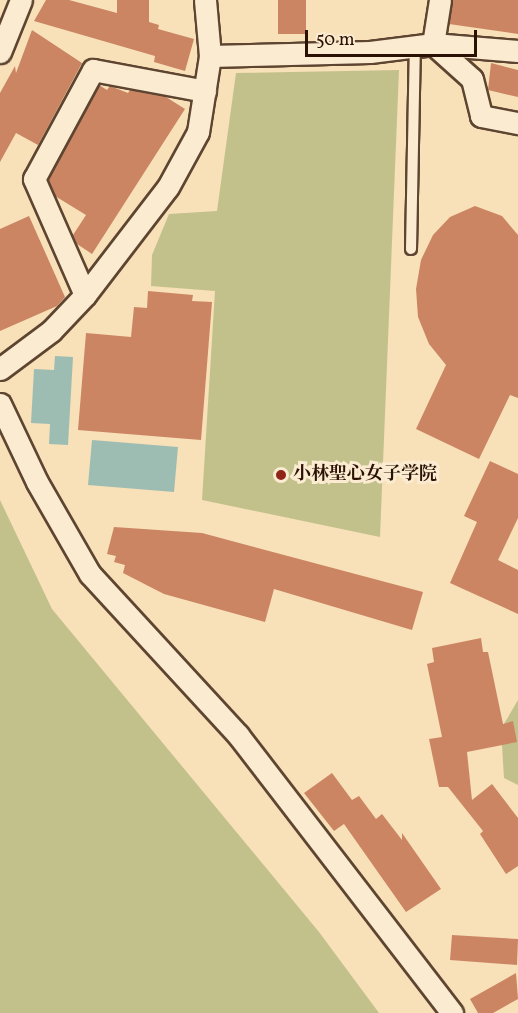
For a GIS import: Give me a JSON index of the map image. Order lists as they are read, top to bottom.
{
  "places": ["小林聖心女子学院"],
  "scale_bar": "50 m"
}
